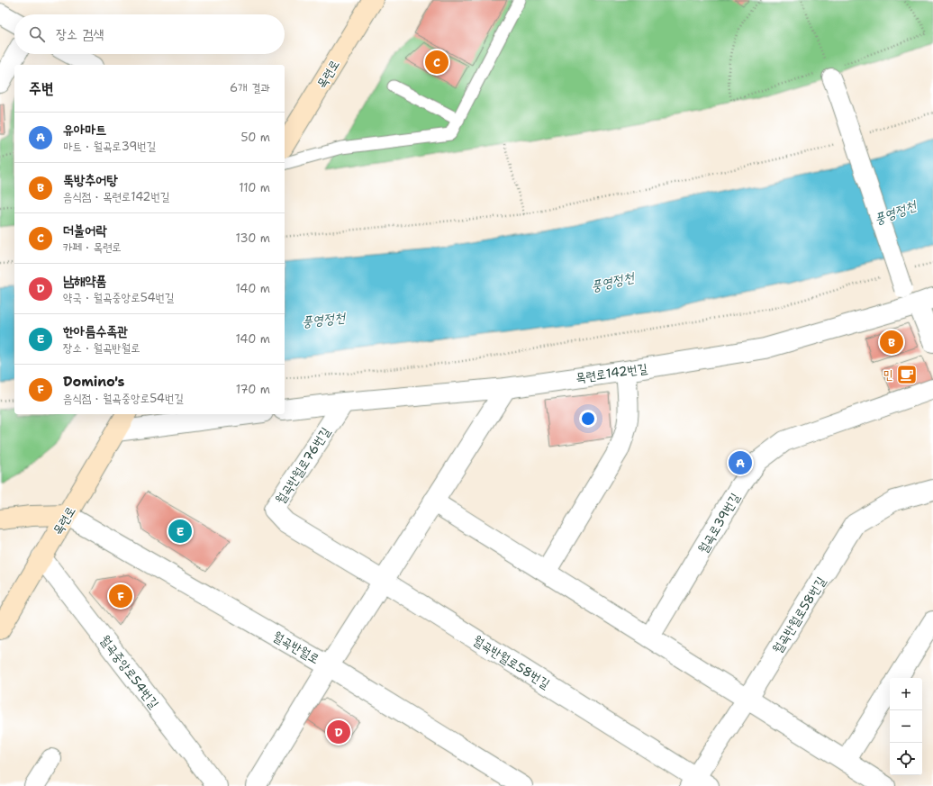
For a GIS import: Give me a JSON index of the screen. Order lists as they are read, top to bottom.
{
  "streets": {
    "main road": ["목련로"],
    "street": [
      "목련로142번길",
      "월곡반월로76번길",
      "월곡로39번길",
      "월곡반월로58번길",
      "월곡반월로",
      "월곡중앙로54번길"
    ]
  },
  "crossings": [
    ["목련로", "월곡반월로"],
    ["목련로", "월곡중앙로54번길"],
    ["목련로142번길", "월곡반월로76번길"],
    ["월곡반월로76번길", "월곡반월로58번길"]
  ],
  "water": ["풍영정천"],
  "places": {
    "cafe": ["민"]
  },
  "page": {
    "search": "장소 검색",
    "pins": [
      "C",
      "B",
      "A",
      "E",
      "F",
      "D"
    ],
    "heading": ["주변", "6개 결과"],
    "list": [
      {
        "mark": "A",
        "name": "유아마트",
        "note": "마트 · 월곡로39번길",
        "value": "50 m"
      },
      {
        "mark": "B",
        "name": "뚝방추어탕",
        "note": "음식점 · 목련로142번길",
        "value": "110 m"
      },
      {
        "mark": "C",
        "name": "더불어락",
        "note": "카페 · 목련로",
        "value": "130 m"
      },
      {
        "mark": "D",
        "name": "남해약품",
        "note": "약국 · 월곡중앙로54번길",
        "value": "140 m"
      },
      {
        "mark": "E",
        "name": "한아름수족관",
        "note": "장소 · 월곡반월로",
        "value": "140 m"
      },
      {
        "mark": "F",
        "name": "Domino's",
        "note": "음식점 · 월곡중앙로54번길",
        "value": "170 m"
      }
    ],
    "map_buttons": ["+", "−"]
  }
}
